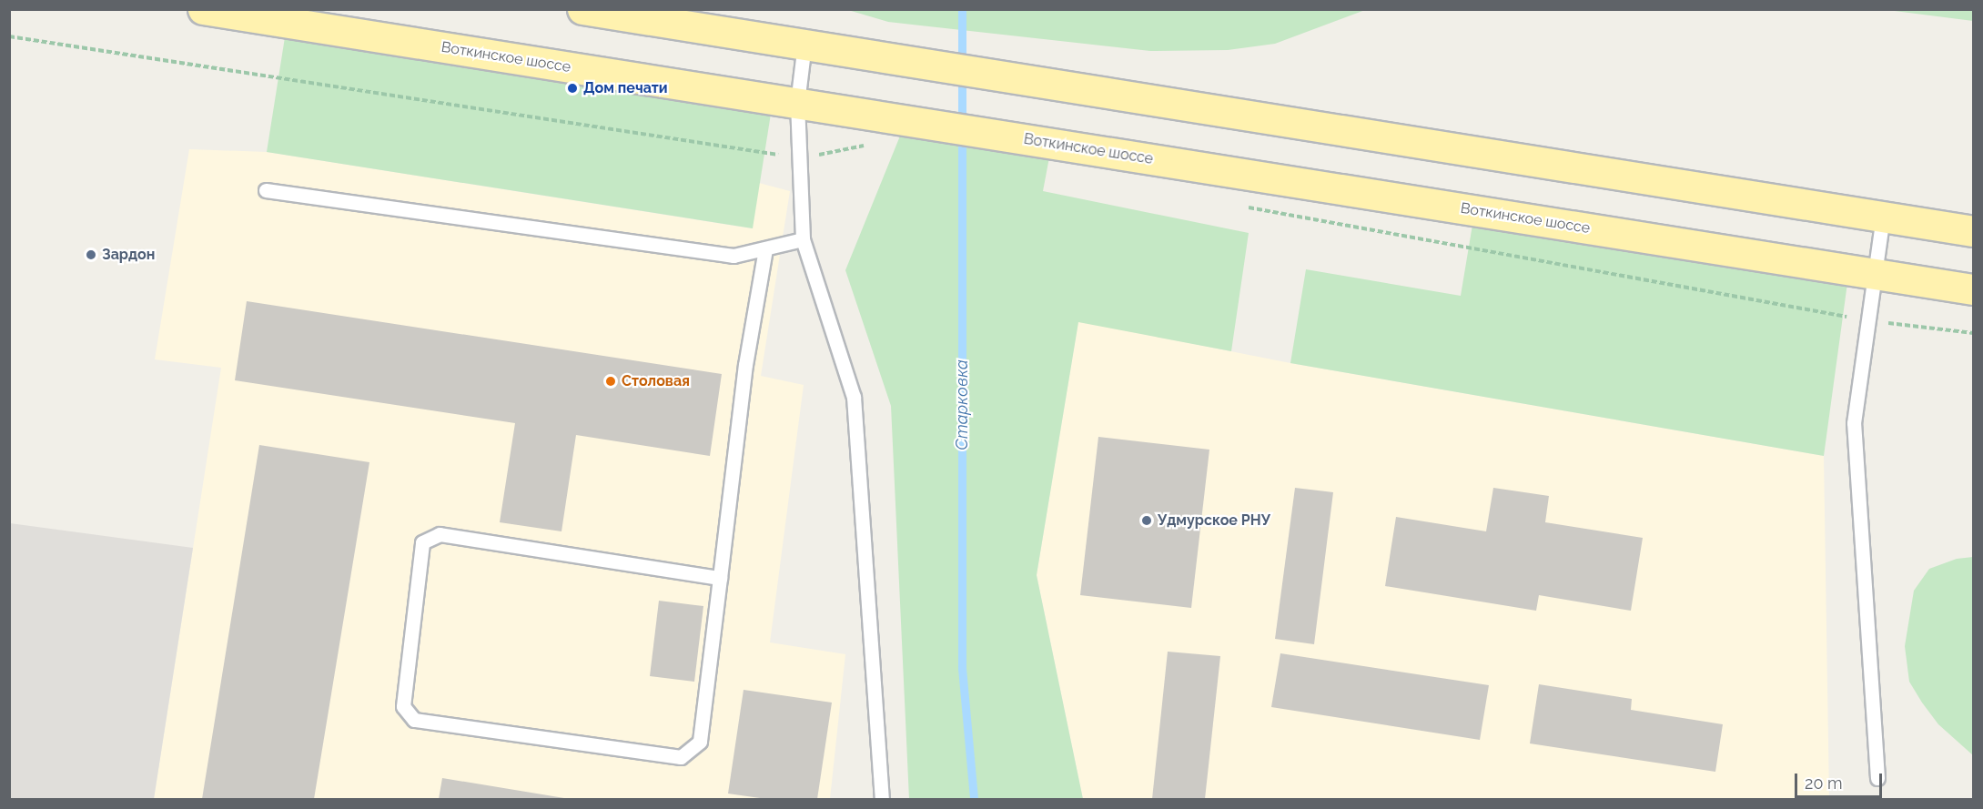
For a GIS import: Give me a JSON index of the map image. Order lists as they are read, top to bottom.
{
  "streets": {
    "main road": ["Воткинское шоссе"]
  },
  "water": ["Старковка"],
  "places": [
    "Дом печати",
    "Зардон",
    "Столовая",
    "Удмурское РНУ"
  ],
  "scale_bar": "20 m"
}
